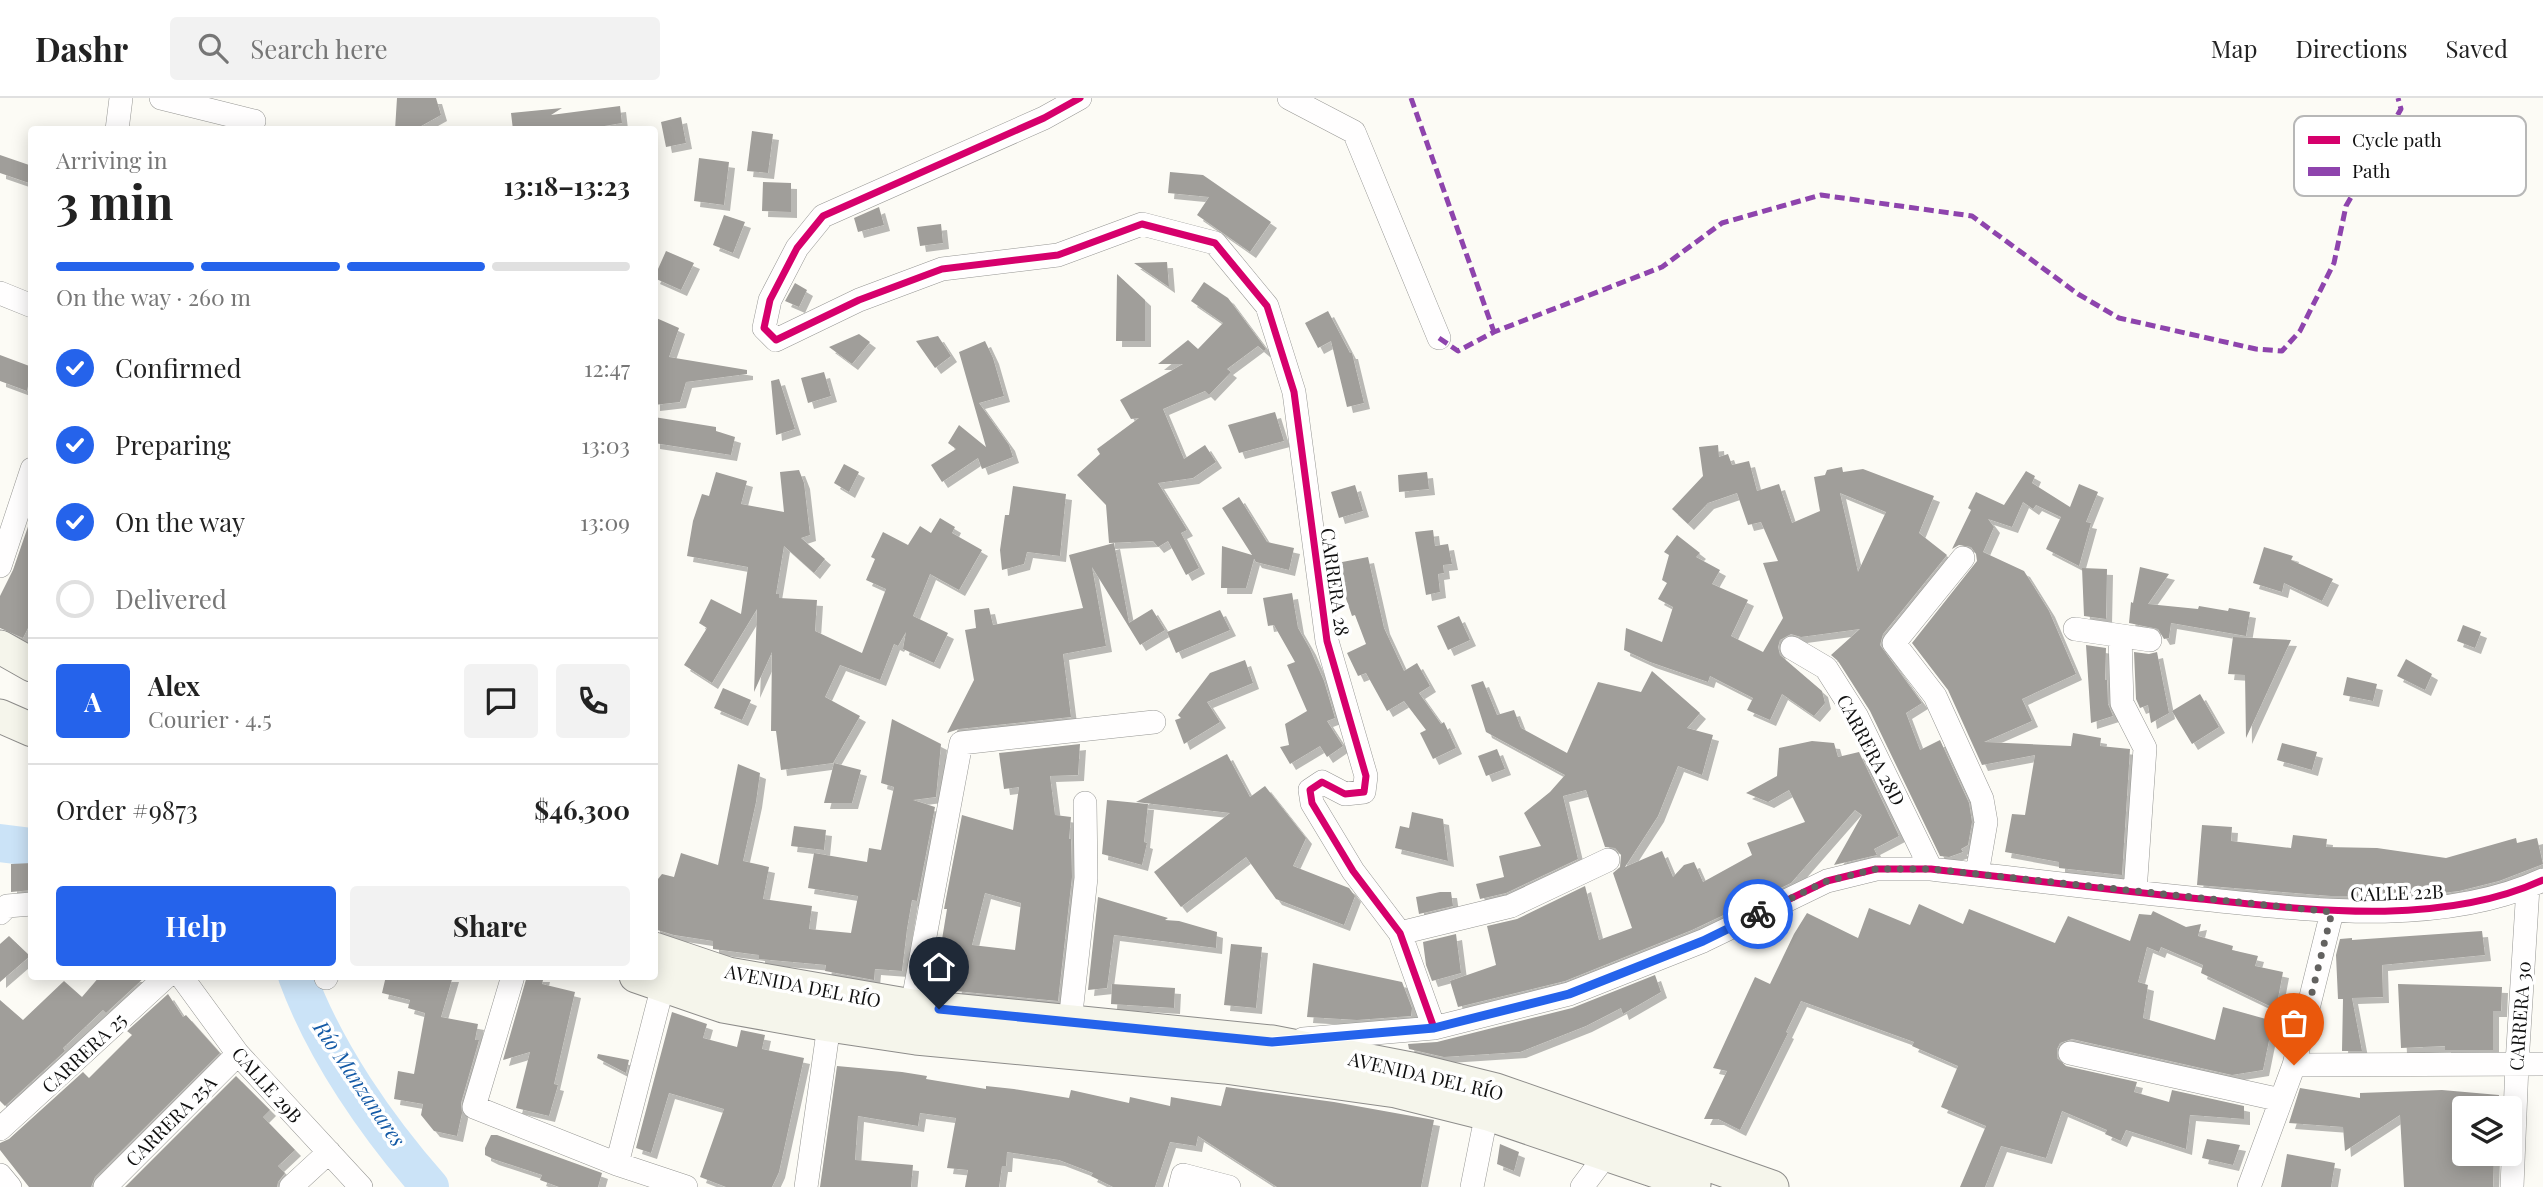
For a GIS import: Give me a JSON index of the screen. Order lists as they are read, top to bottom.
{
  "streets": {
    "main road": ["AVENIDA DEL RÍO"],
    "street": [
      "CARRERA 28",
      "CARRERA 28D",
      "CALLE 22B",
      "CARRERA 30",
      "CARRERA 25",
      "CALLE 29B",
      "CARRERA 25A"
    ]
  },
  "crossings": [
    ["CARRERA 28D", "CALLE 22B"],
    ["CALLE 22B", "AVENIDA DEL RÍO"],
    ["CALLE 22B", "CARRERA 30"],
    ["CALLE 29B", "CARRERA 25A"]
  ],
  "water": ["Río Manzanares"],
  "legend": ["Cycle path", "Path"],
  "page": {
    "header": "Dashr",
    "search": "Search here",
    "nav": ["Map", "Directions", "Saved"],
    "heading": ["3 min", "Arriving in", "13:18–13:23"],
    "panel": [
      "Alex",
      "Courier · 4.5",
      "Order #9873",
      "$46,300"
    ],
    "bar": "On the way · 260 m",
    "list": [
      ["Confirmed", "12:47"],
      ["Preparing", "13:03"],
      ["On the way", "13:09"],
      "Delivered"
    ],
    "round": "A",
    "buttons": ["Help", "Share"]
  }
}
